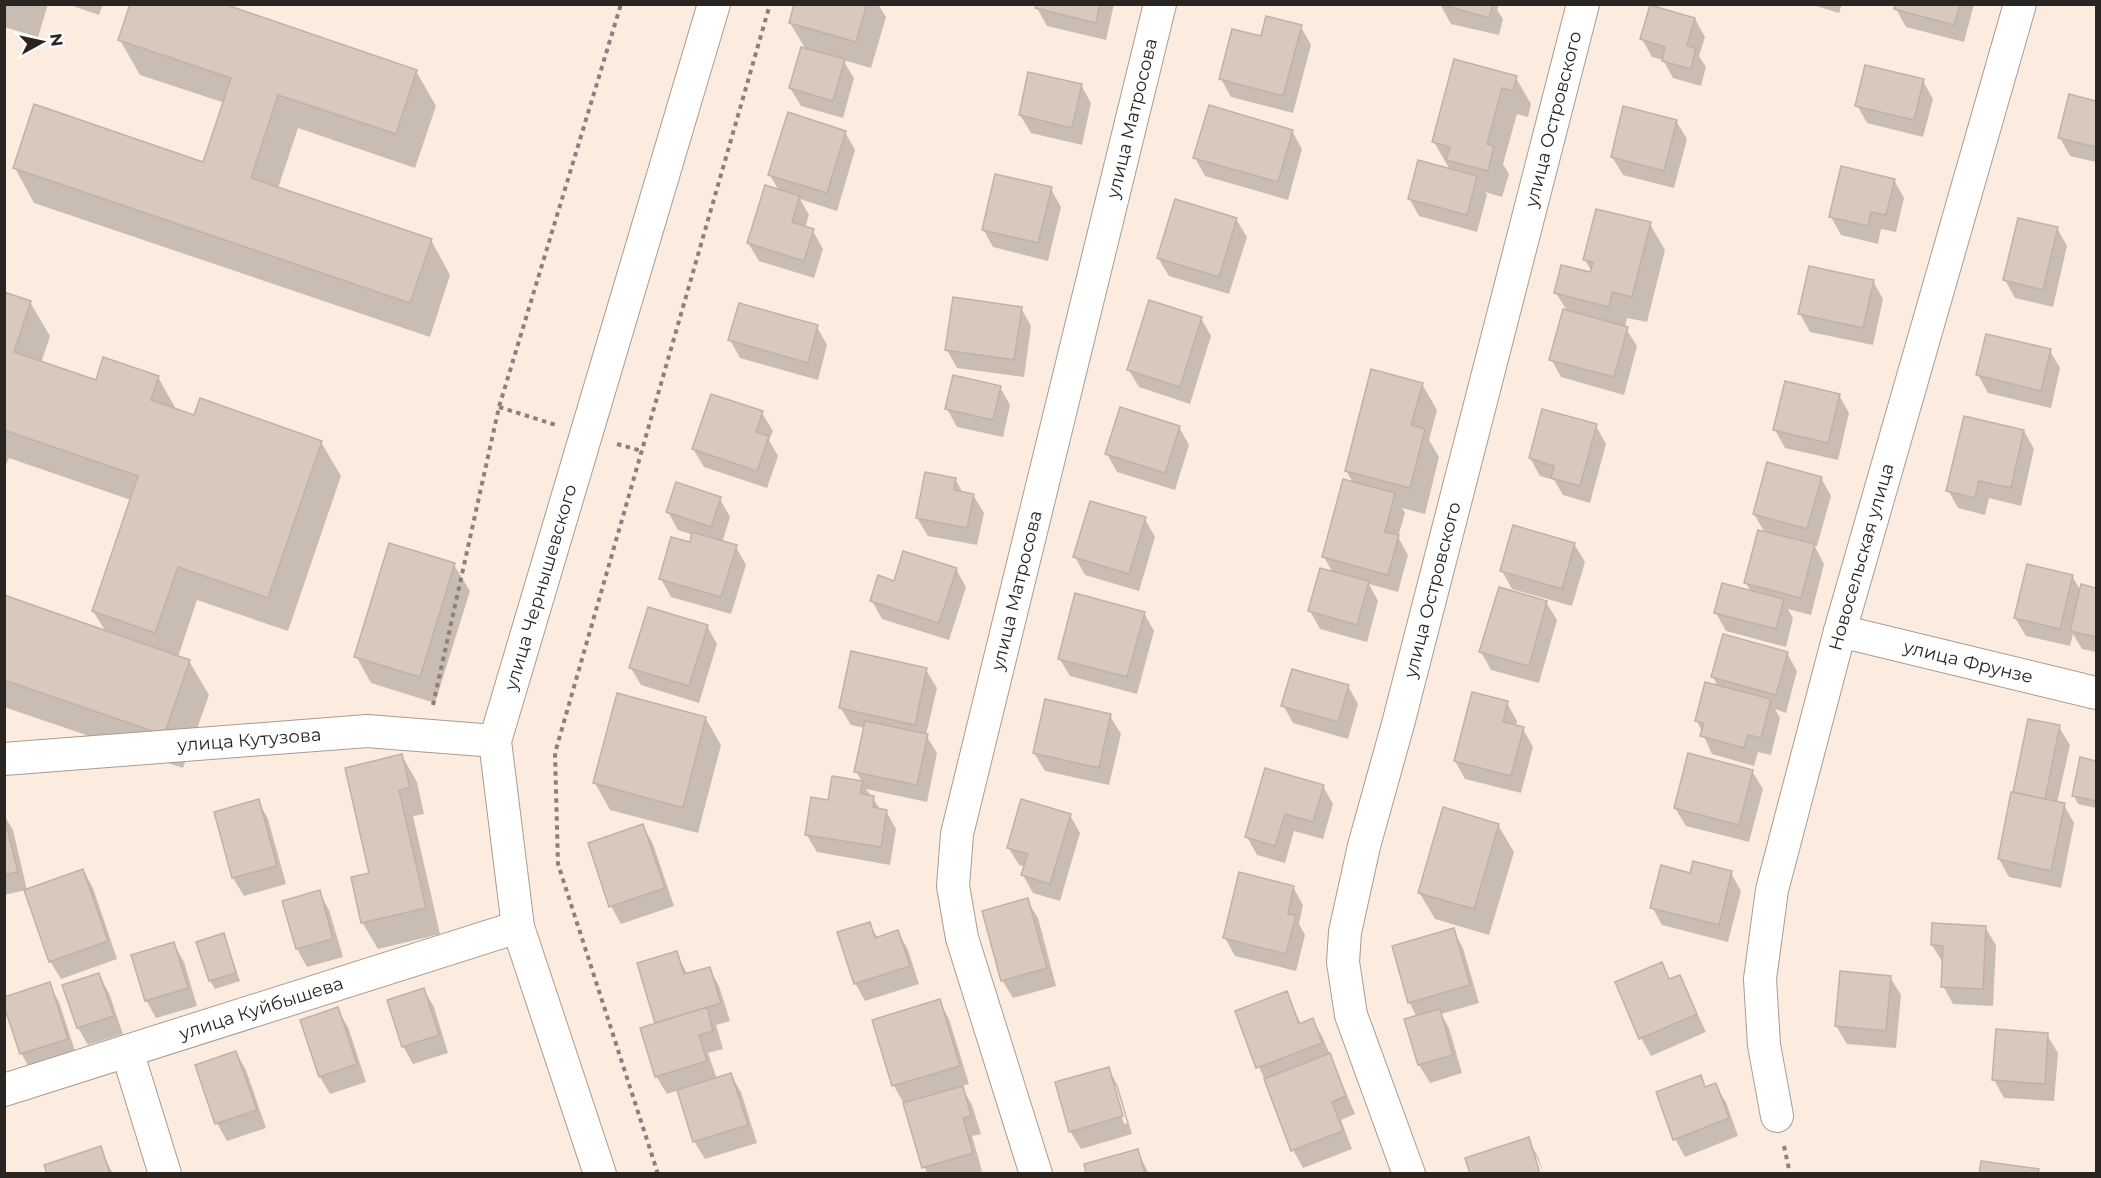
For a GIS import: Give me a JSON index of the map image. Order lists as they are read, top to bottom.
{
  "streets": {
    "street": [
      "улица Матросова",
      "улица Островского",
      "Новосельская улица",
      "улица Чернышевского",
      "улица Фрунзе",
      "улица Кутузова",
      "улица Куйбышева"
    ]
  },
  "crossings": [
    ["Новосельская улица", "улица Фрунзе"],
    ["улица Чернышевского", "улица Кутузова"],
    ["улица Чернышевского", "улица Куйбышева"]
  ],
  "north": "right"
}
